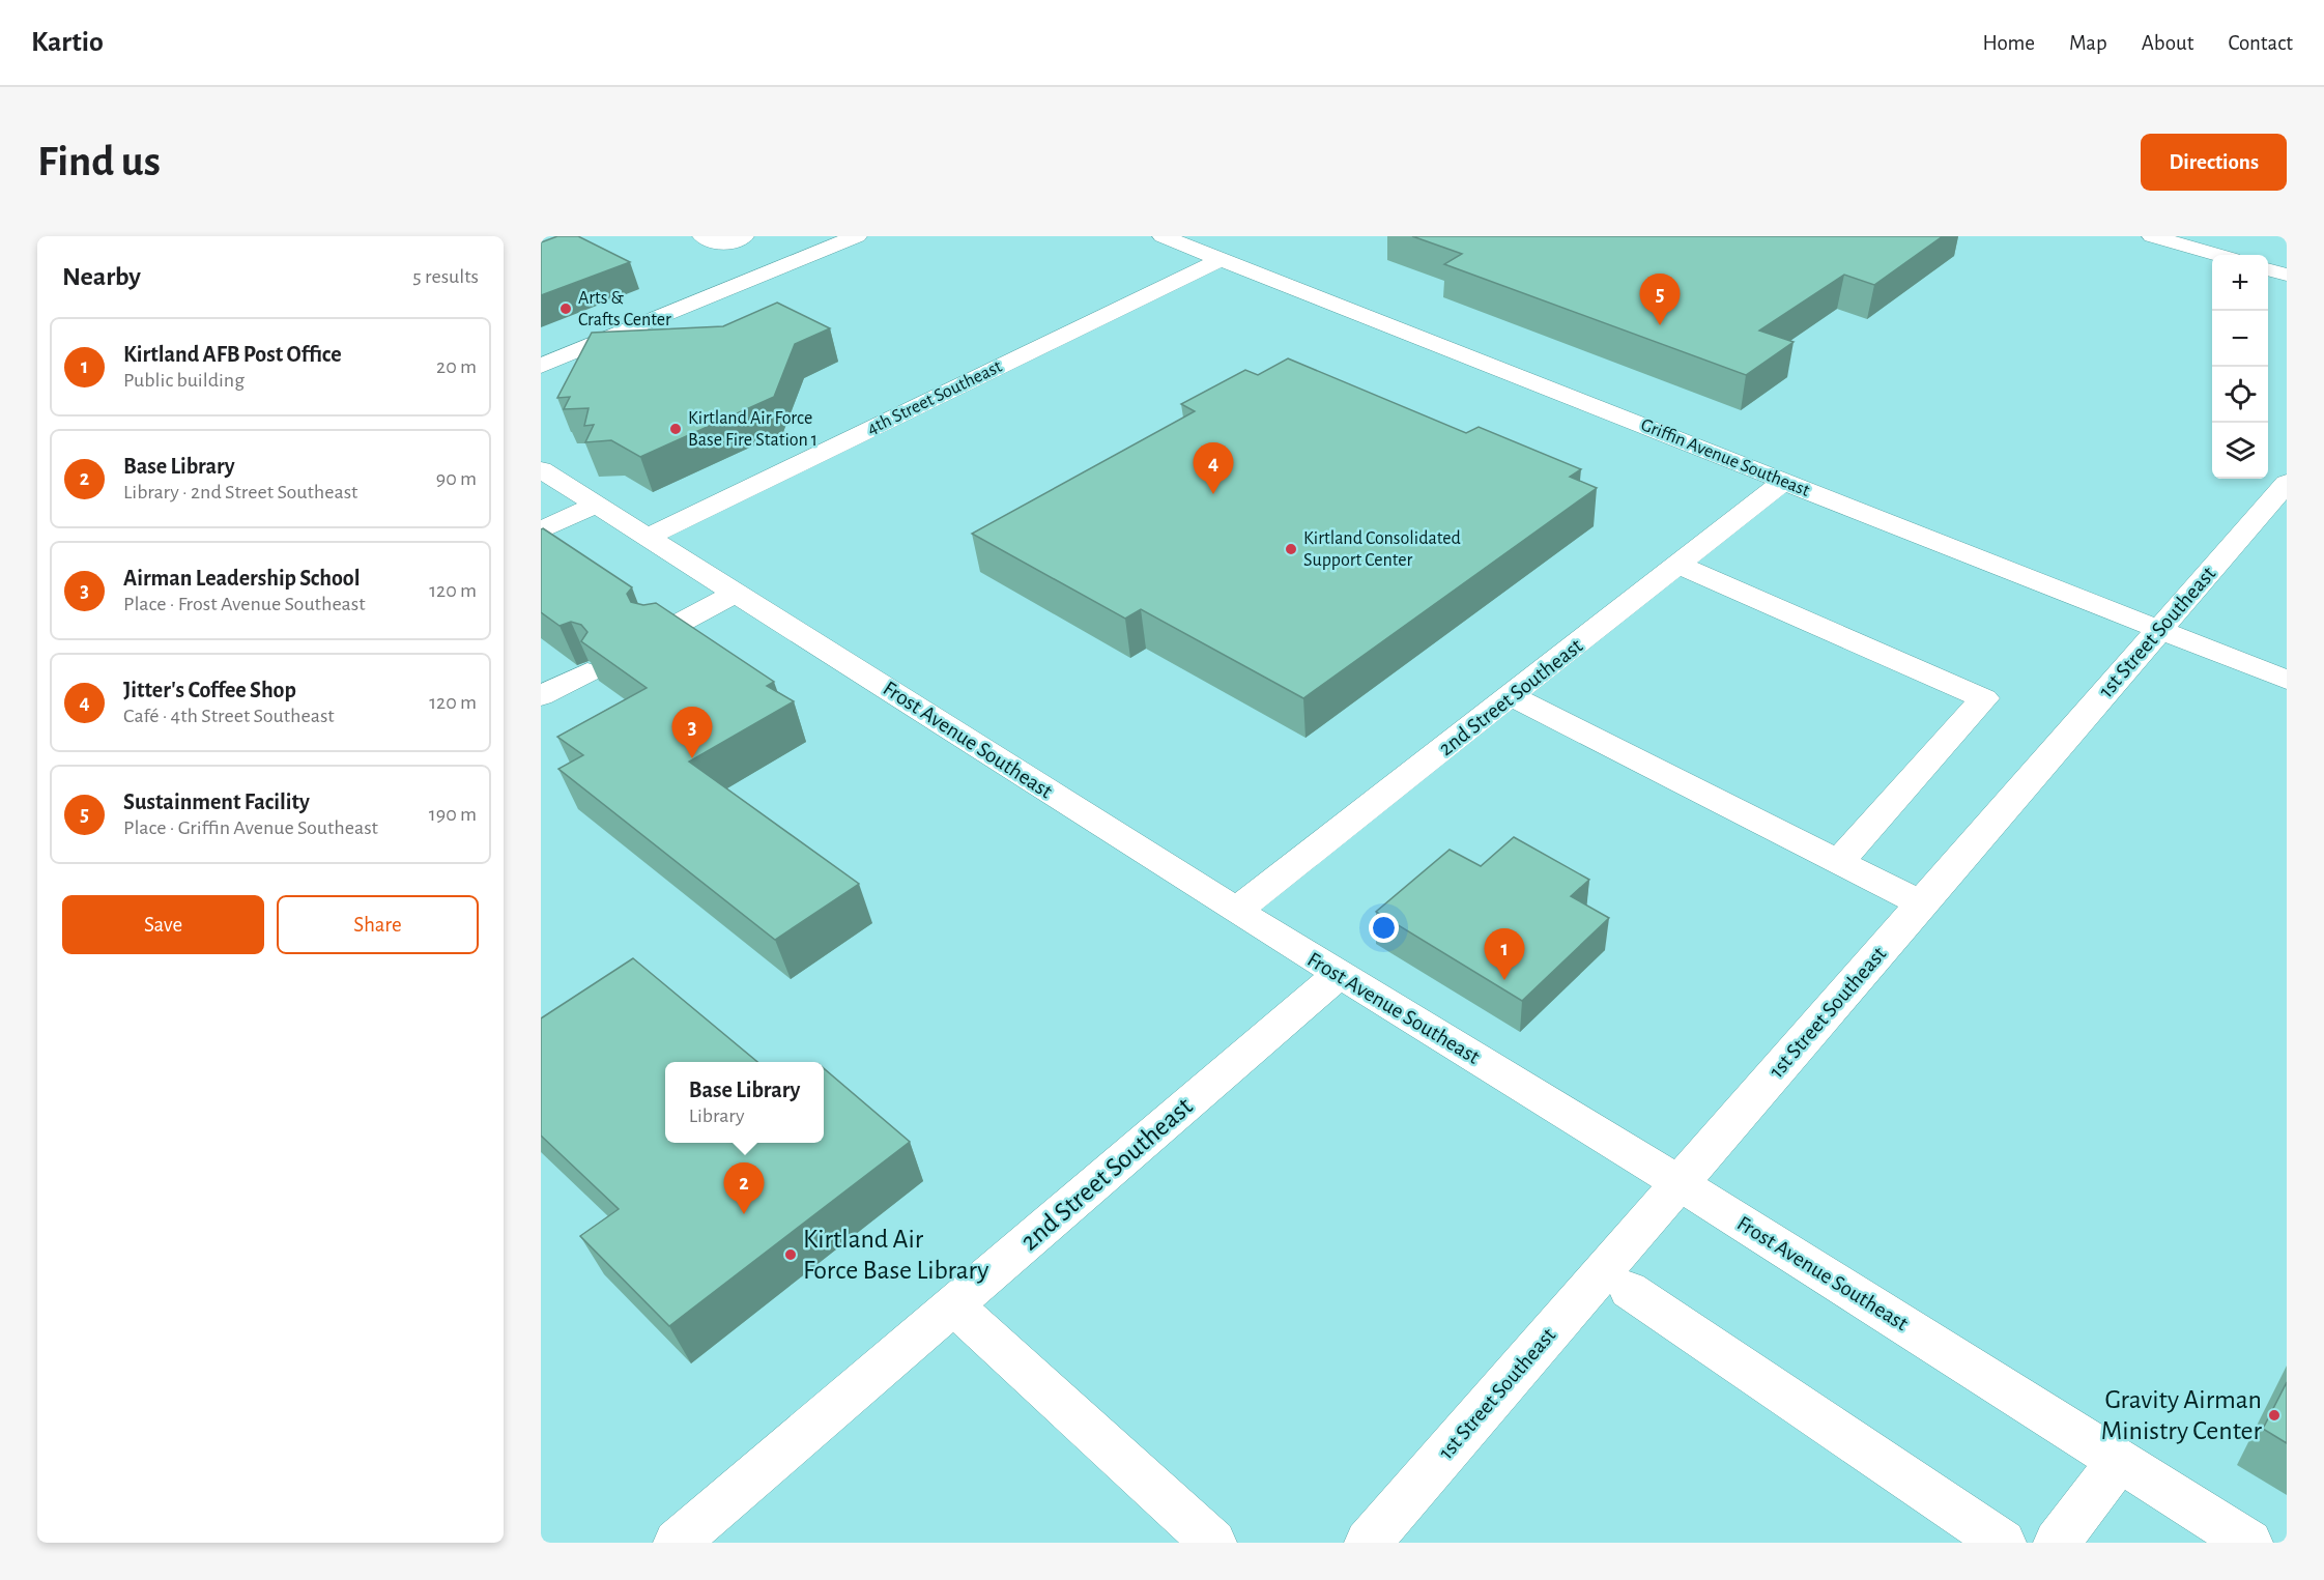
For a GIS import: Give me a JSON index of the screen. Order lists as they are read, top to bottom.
{
  "streets": {
    "street": [
      "4th Street Southeast",
      "Griffin Avenue Southeast",
      "1st Street Southeast",
      "2nd Street Southeast",
      "Frost Avenue Southeast"
    ]
  },
  "crossings": [
    ["4th Street Southeast", "Griffin Avenue Southeast"],
    ["4th Street Southeast", "Frost Avenue Southeast"],
    ["Griffin Avenue Southeast", "1st Street Southeast"],
    ["Griffin Avenue Southeast", "2nd Street Southeast"],
    ["1st Street Southeast", "Frost Avenue Southeast"],
    ["2nd Street Southeast", "Frost Avenue Southeast"]
  ],
  "places": [
    "Arts & Crafts Center",
    "Kirtland Air Force Base Fire Station 1",
    "Kirtland Consolidated Support Center",
    "Kirtland Air Force Base Library",
    "Gravity Airman Ministry Center"
  ],
  "page": {
    "header": "Kartio",
    "nav": [
      "Home",
      "Map",
      "About",
      "Contact"
    ],
    "buttons": [
      "Directions",
      ["Save", "Share"]
    ],
    "title": "Find us",
    "heading": ["Nearby", "5 results"],
    "map_buttons": ["+", "−"],
    "pins": [
      "5",
      "4",
      "3",
      "1",
      "2"
    ],
    "list": [
      {
        "mark": "1",
        "name": "Kirtland AFB Post Office",
        "note": "Public building",
        "value": "20 m"
      },
      {
        "mark": "2",
        "name": "Base Library",
        "note": "Library · 2nd Street Southeast",
        "value": "90 m"
      },
      {
        "mark": "3",
        "name": "Airman Leadership School",
        "note": "Place · Frost Avenue Southeast",
        "value": "120 m"
      },
      {
        "mark": "4",
        "name": "Jitter's Coffee Shop",
        "note": "Café · 4th Street Southeast",
        "value": "120 m"
      },
      {
        "mark": "5",
        "name": "Sustainment Facility",
        "note": "Place · Griffin Avenue Southeast",
        "value": "190 m"
      }
    ],
    "popup": ["Base Library", "Library"]
  }
}
